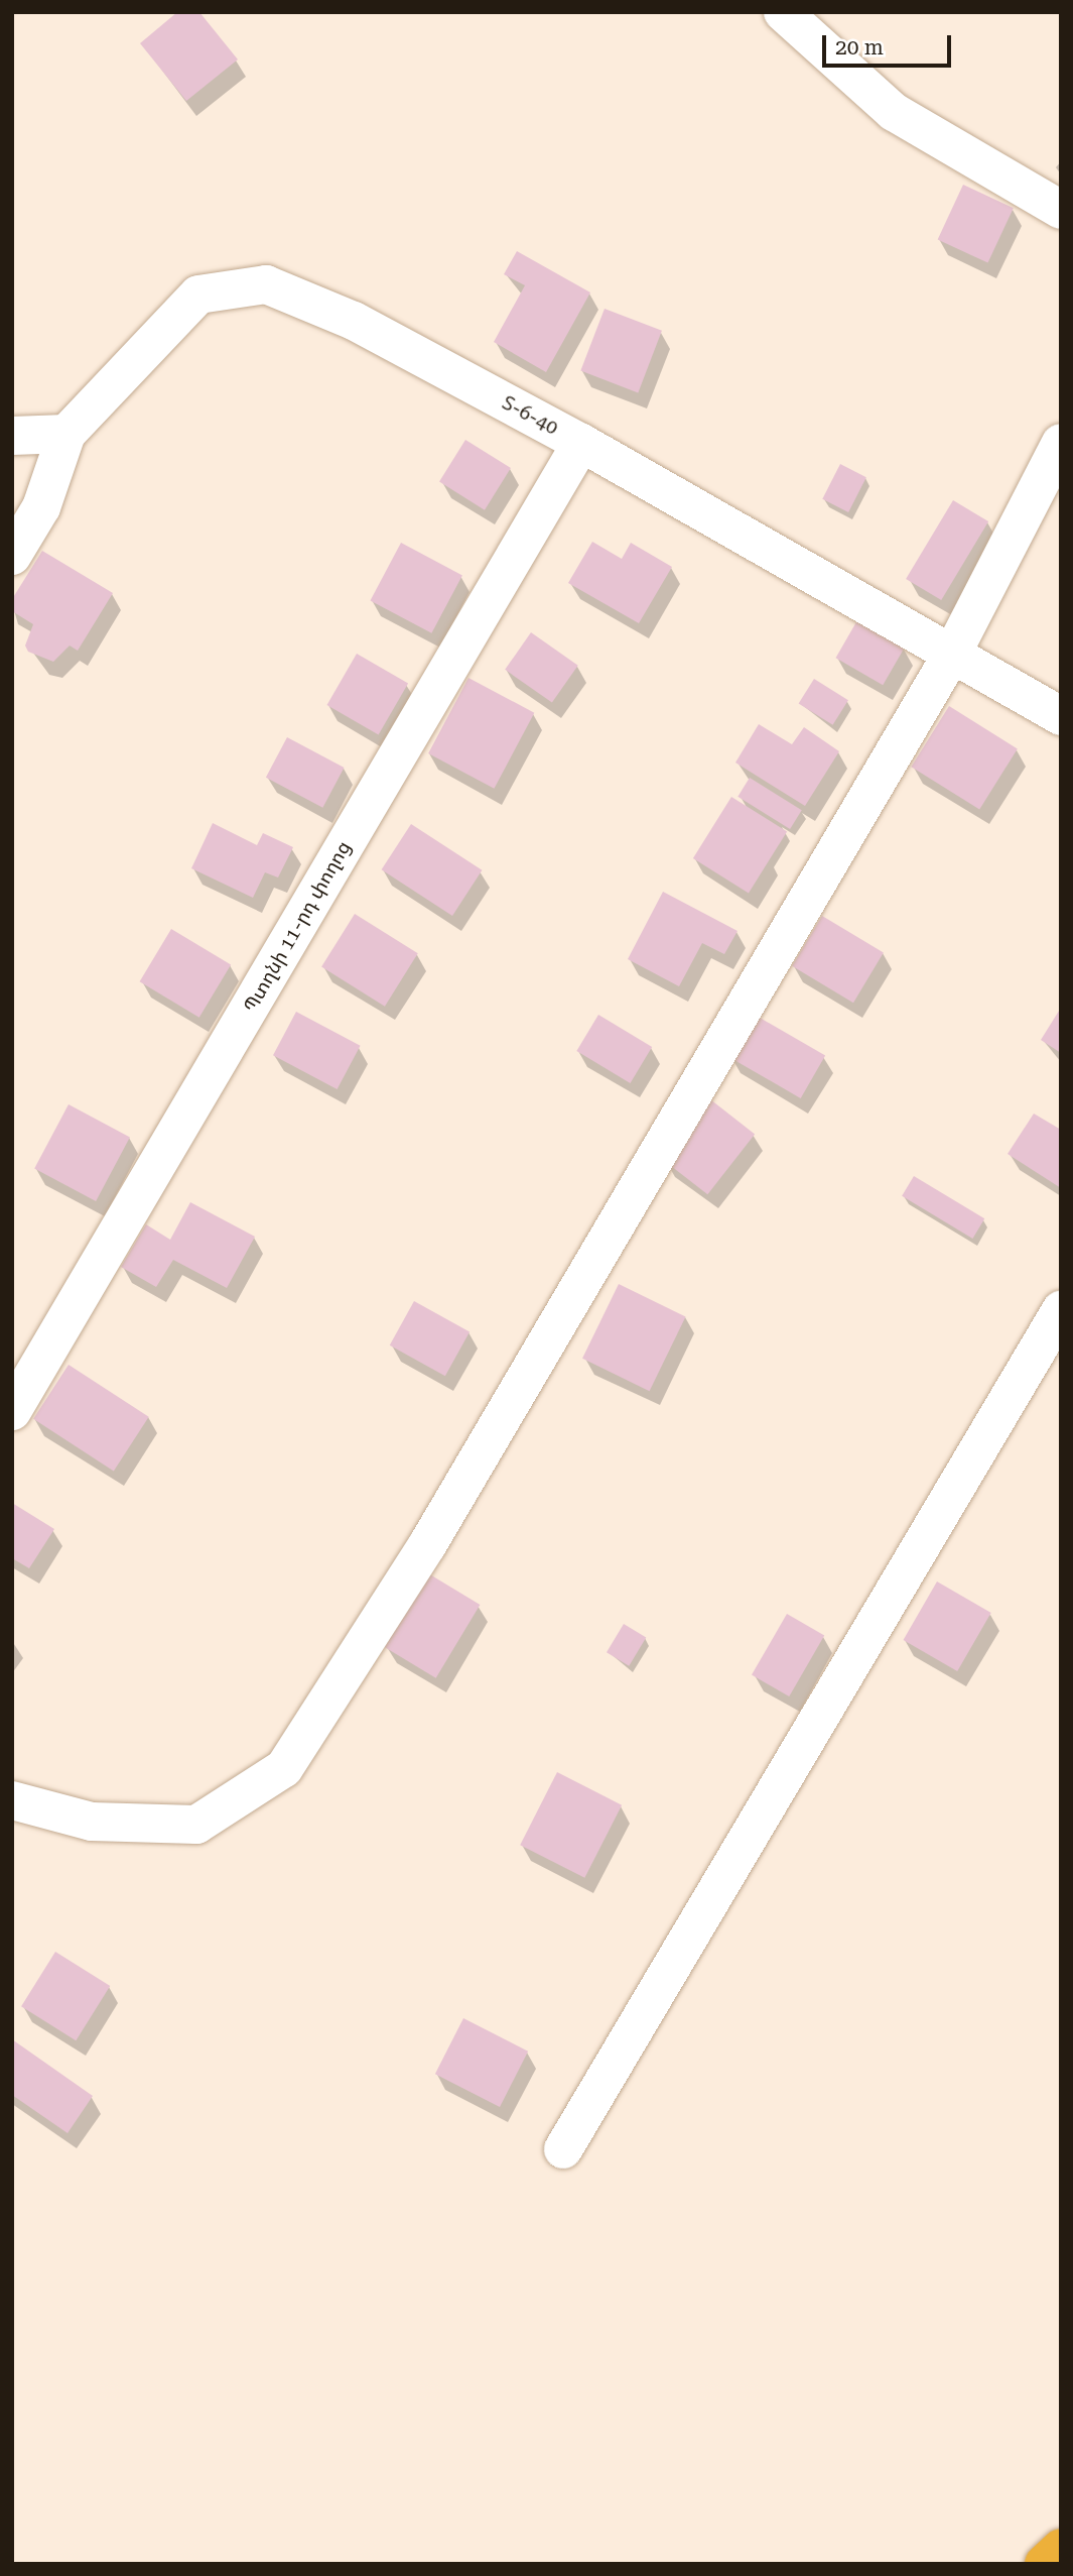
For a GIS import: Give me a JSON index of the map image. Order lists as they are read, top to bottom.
{
  "streets": {
    "street": ["Տ-6-40", "Պտղնի 11-րդ փողոց"]
  },
  "crossings": [
    ["Տ-6-40", "Պտղնի 11-րդ փողոց"]
  ],
  "scale_bar": "20 m"
}
